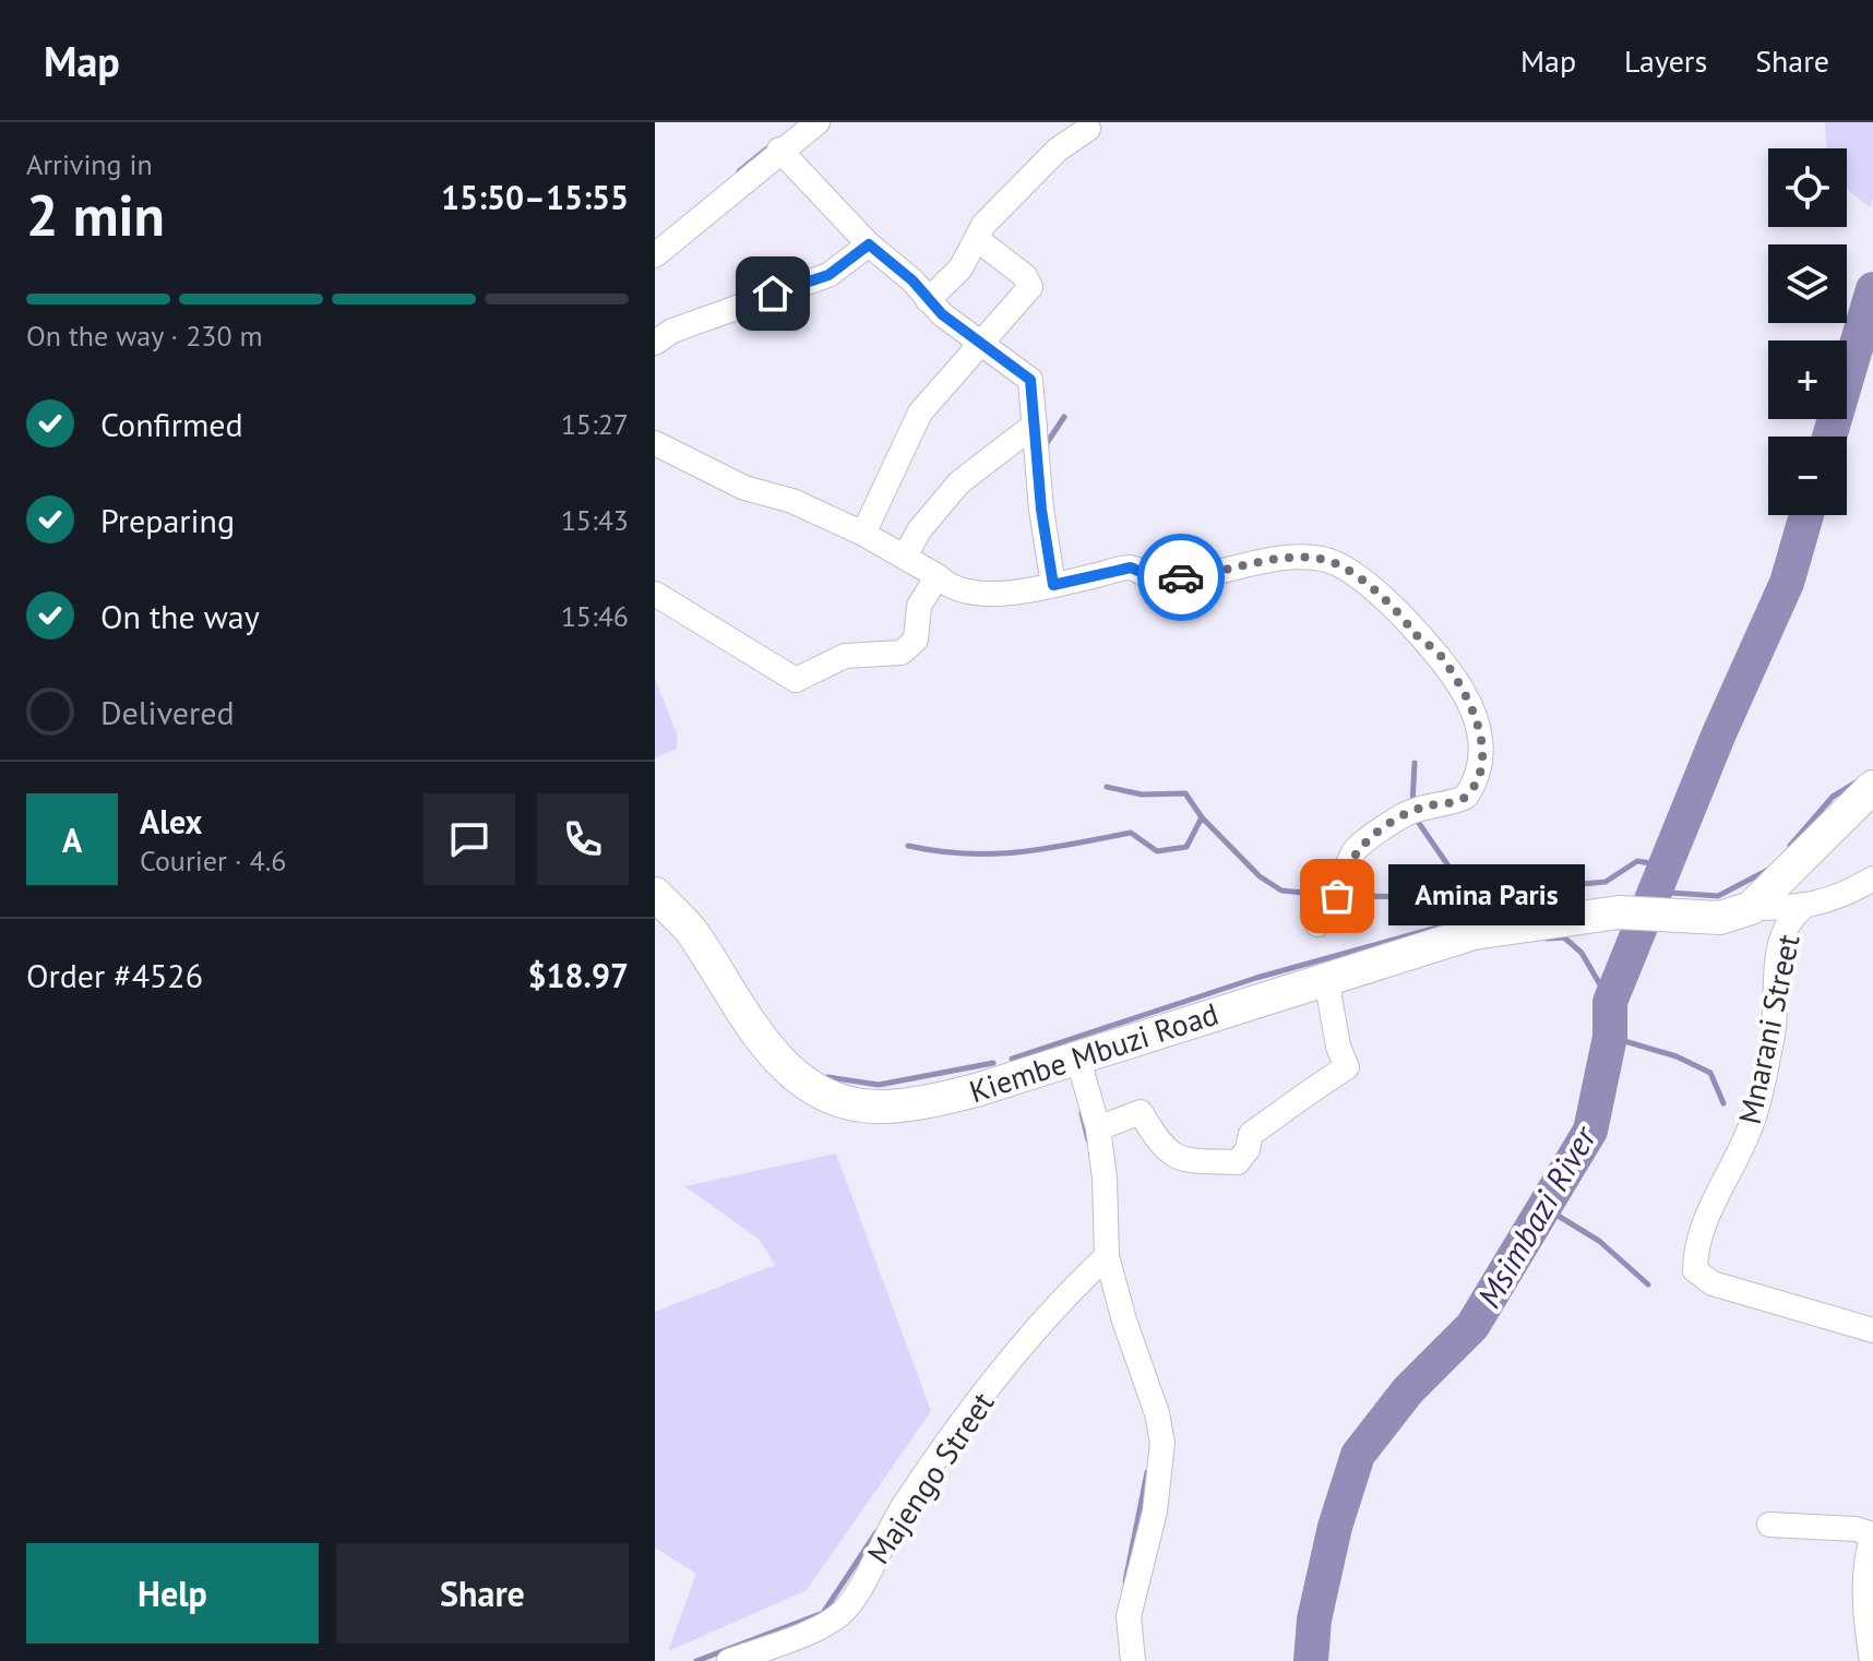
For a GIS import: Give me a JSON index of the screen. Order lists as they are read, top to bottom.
{
  "streets": {
    "main road": ["Kiembe Mbuzi Road"],
    "street": ["Mnarani Street", "Majengo Street"]
  },
  "water": ["Msimbazi River"],
  "places": ["Amina Paris"],
  "page": {
    "header": "Map",
    "nav": ["Map", "Layers", "Share"],
    "heading": ["2 min", "Arriving in", "15:50–15:55"],
    "panel": [
      "Alex",
      "Courier · 4.6",
      "Order #4526",
      "$18.97"
    ],
    "map_buttons": ["+", "−"],
    "bar": "On the way · 230 m",
    "list": [
      ["Confirmed", "15:27"],
      ["Preparing", "15:43"],
      ["On the way", "15:46"],
      "Delivered"
    ],
    "round": "A",
    "bubble": "Amina Paris",
    "buttons": ["Help", "Share"]
  }
}
